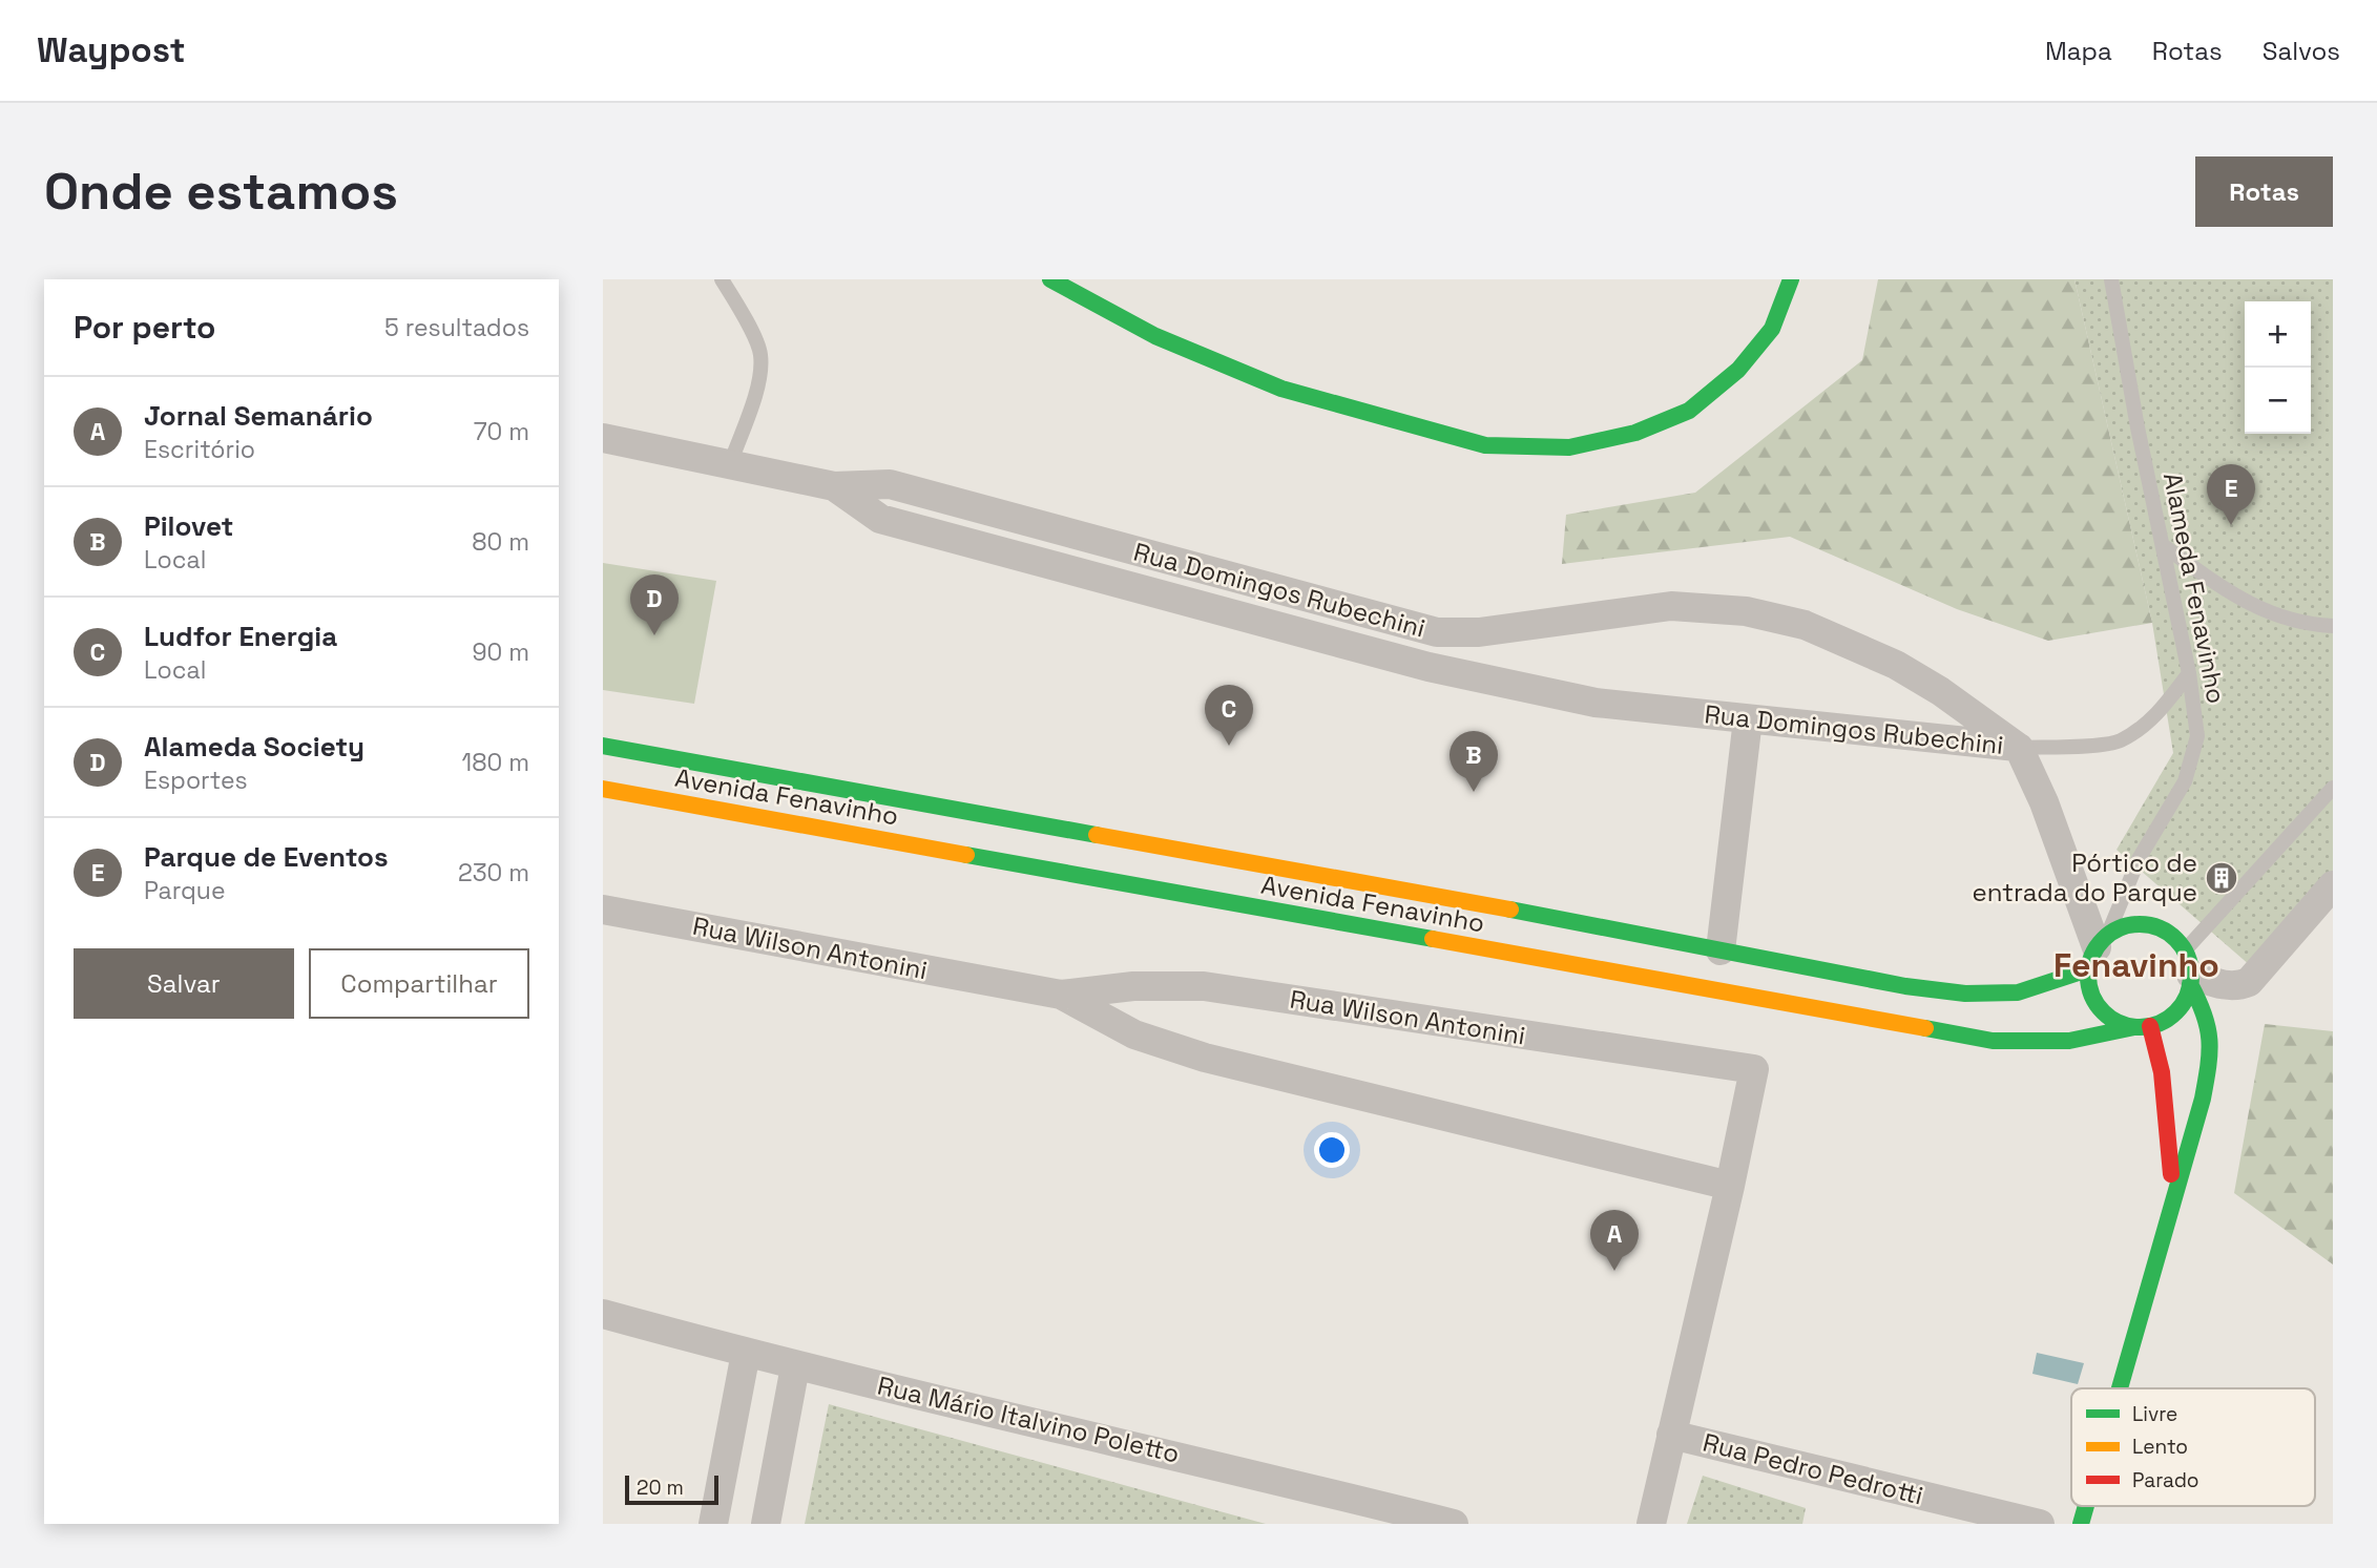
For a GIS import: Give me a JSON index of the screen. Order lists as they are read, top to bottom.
{
  "streets": {
    "street": [
      "Rua Domingos Rubechini",
      "Avenida Fenavinho",
      "Rua Wilson Antonini",
      "Rua Mário Italvino Poletto",
      "Rua Pedro Pedrotti"
    ],
    "lane": ["Alameda Fenavinho"]
  },
  "crossings": [
    ["Alameda Fenavinho", "Avenida Fenavinho"]
  ],
  "districts": ["Fenavinho"],
  "places": {
    "building": ["Pórtico de entrada do Parque"]
  },
  "legend": ["Livre", "Lento", "Parado"],
  "scale_bar": "20 m",
  "page": {
    "header": "Waypost",
    "nav": ["Mapa", "Rotas", "Salvos"],
    "buttons": [
      "Rotas",
      ["Salvar", "Compartilhar"]
    ],
    "title": "Onde estamos",
    "heading": ["Por perto", "5 resultados"],
    "map_buttons": ["+", "−"],
    "list": [
      {
        "mark": "A",
        "name": "Jornal Semanário",
        "note": "Escritório",
        "value": "70 m"
      },
      {
        "mark": "B",
        "name": "Pilovet",
        "note": "Local",
        "value": "80 m"
      },
      {
        "mark": "C",
        "name": "Ludfor Energia",
        "note": "Local",
        "value": "90 m"
      },
      {
        "mark": "D",
        "name": "Alameda Society",
        "note": "Esportes",
        "value": "180 m"
      },
      {
        "mark": "E",
        "name": "Parque de Eventos",
        "note": "Parque",
        "value": "230 m"
      }
    ],
    "pins": [
      "E",
      "D",
      "C",
      "B",
      "A"
    ],
    "scale": "20 m"
  }
}
